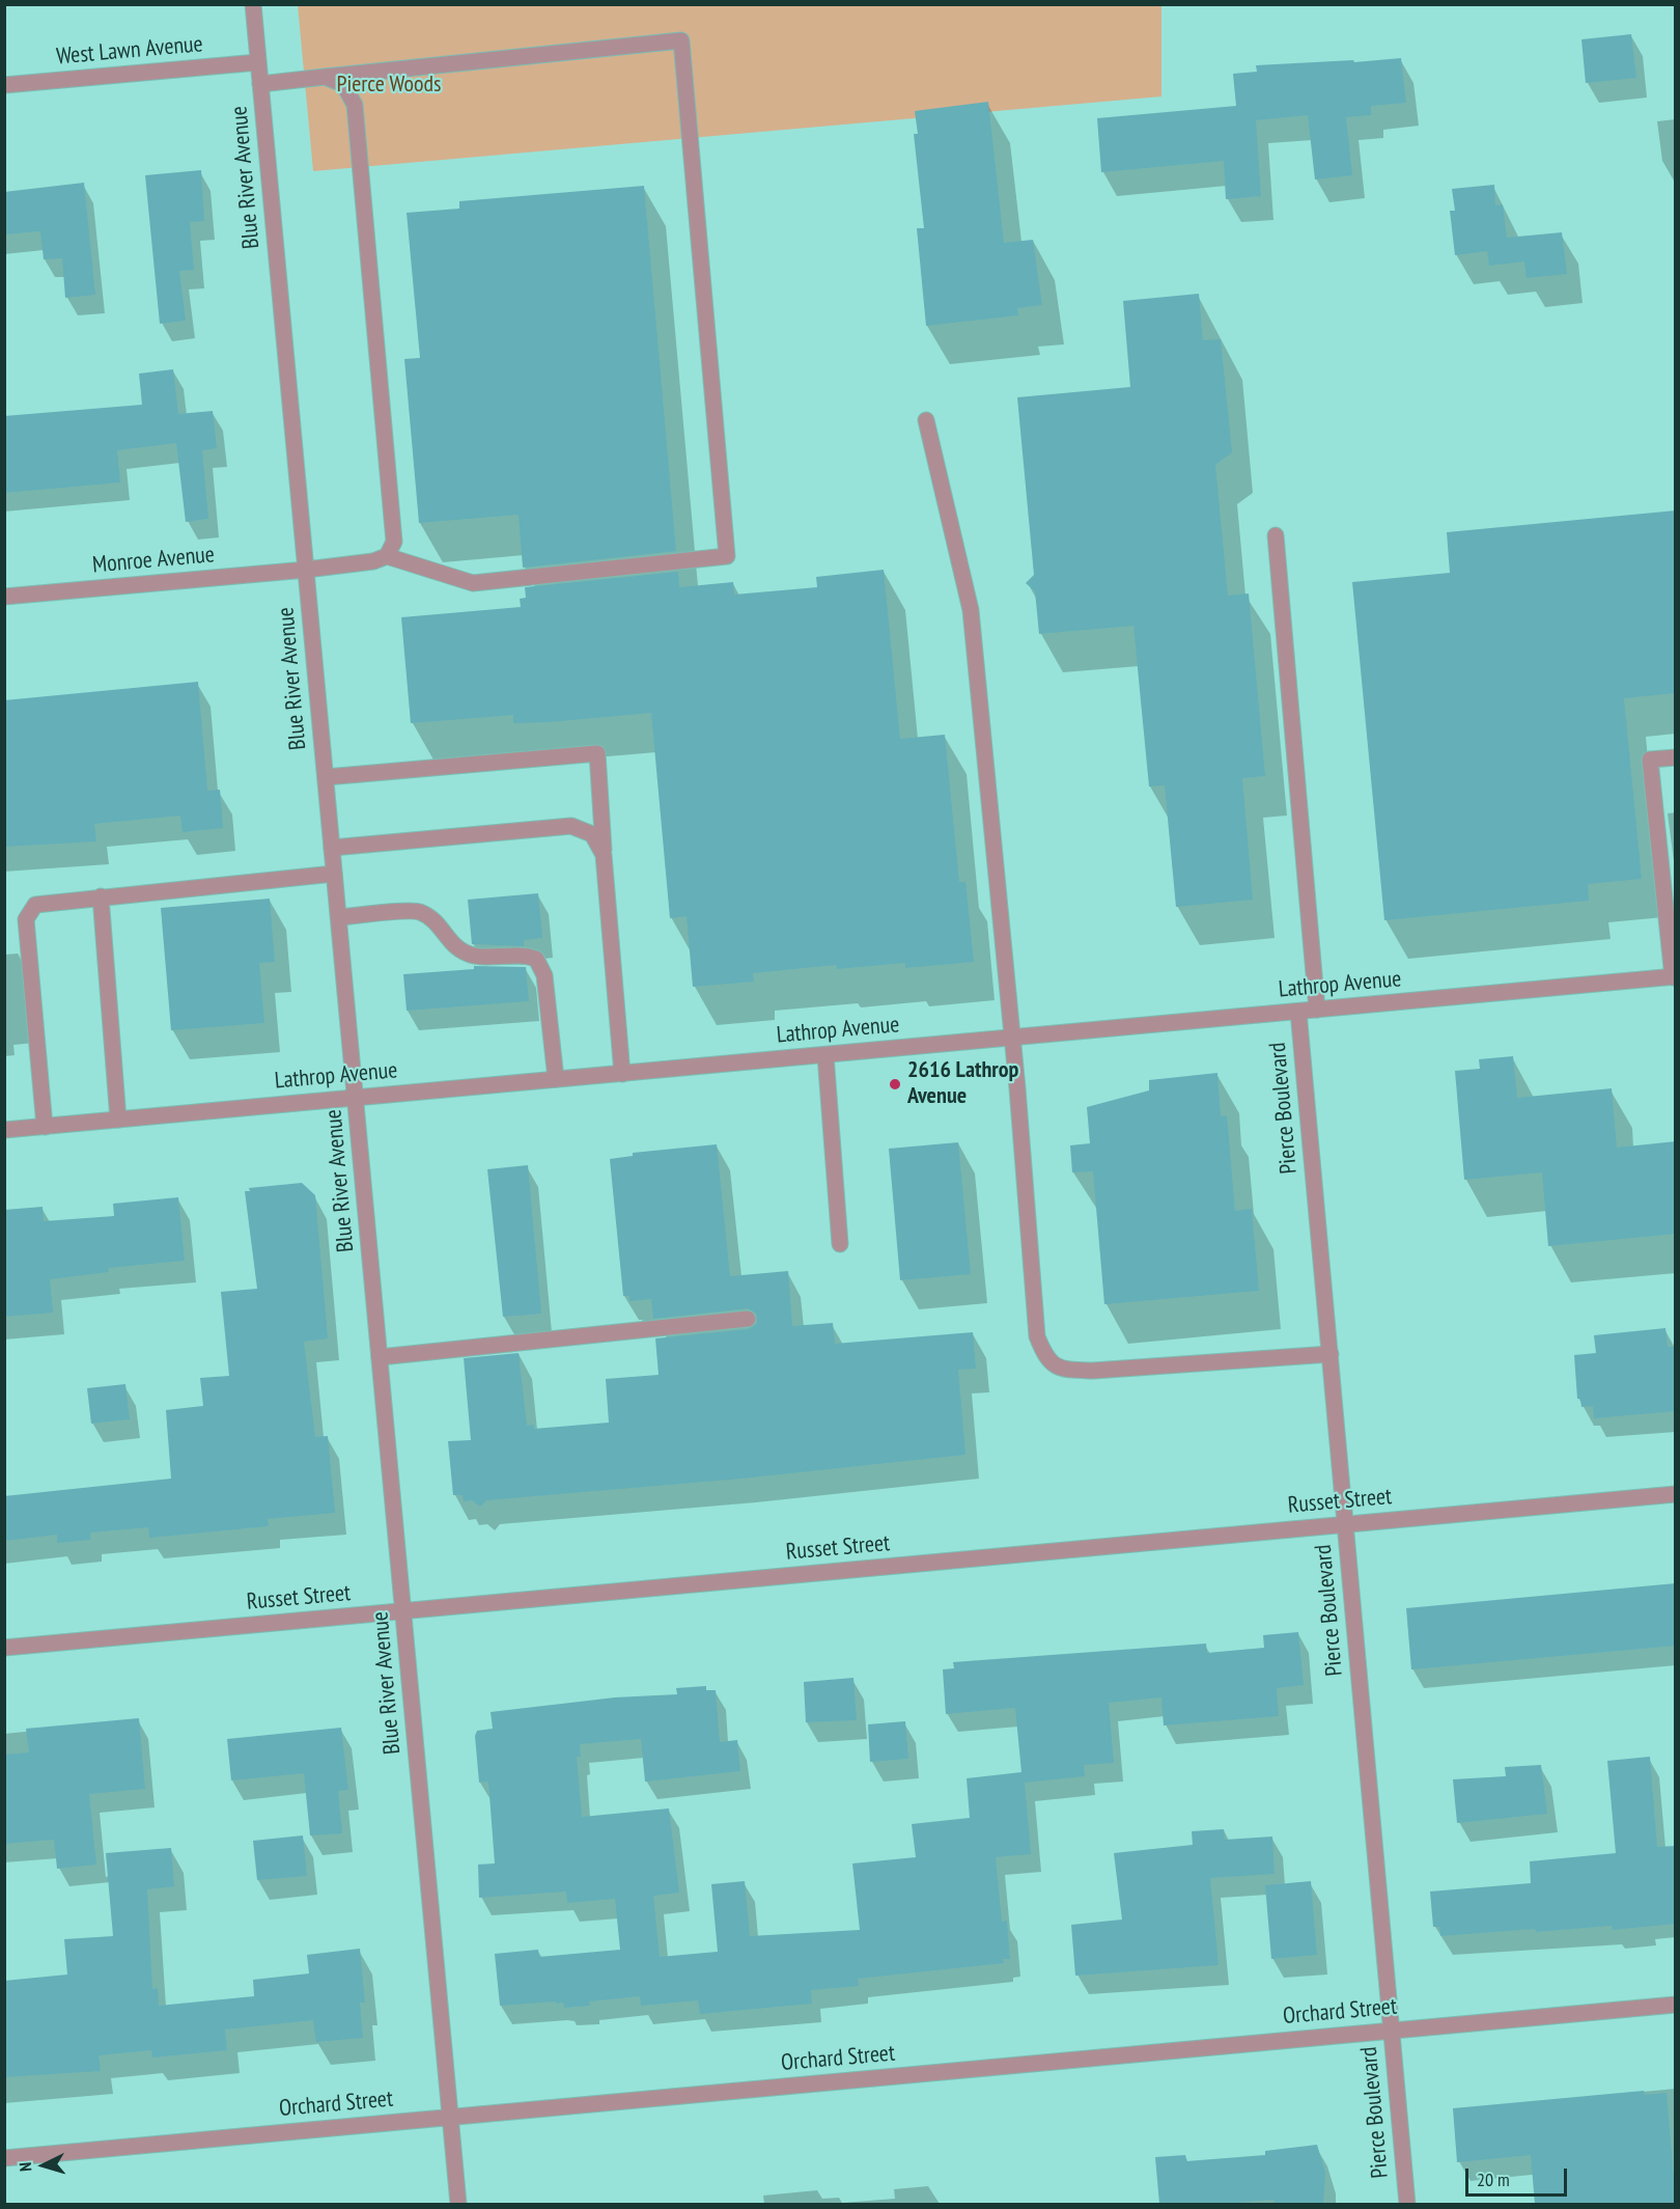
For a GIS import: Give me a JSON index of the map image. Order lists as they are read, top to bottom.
{
  "streets": {
    "street": [
      "West Lawn Avenue",
      "Blue River Avenue",
      "Monroe Avenue",
      "Lathrop Avenue",
      "Pierce Boulevard",
      "Russet Street",
      "Orchard Street"
    ]
  },
  "crossings": [
    ["West Lawn Avenue", "Blue River Avenue"],
    ["Blue River Avenue", "Monroe Avenue"],
    ["Blue River Avenue", "Lathrop Avenue"],
    ["Blue River Avenue", "Russet Street"],
    ["Blue River Avenue", "Orchard Street"],
    ["Lathrop Avenue", "Pierce Boulevard"],
    ["Pierce Boulevard", "Russet Street"],
    ["Pierce Boulevard", "Orchard Street"]
  ],
  "parks": ["Pierce Woods"],
  "places": ["2616 Lathrop Avenue"],
  "scale_bar": "20 m",
  "north": "left"
}
